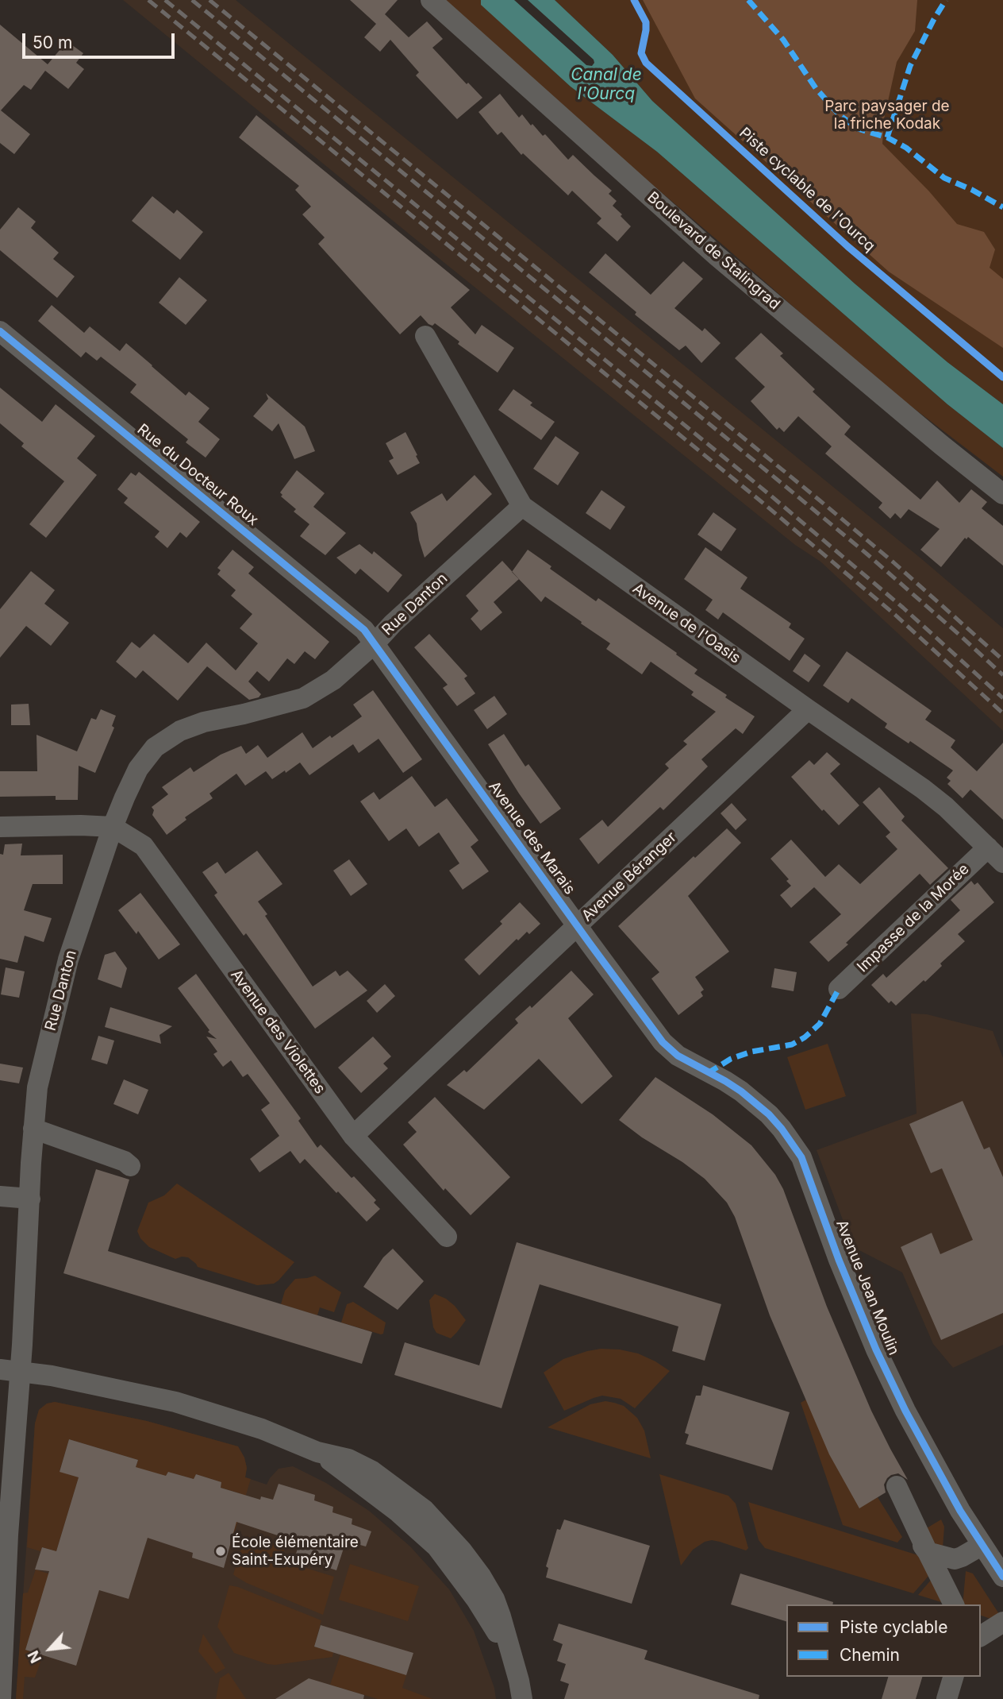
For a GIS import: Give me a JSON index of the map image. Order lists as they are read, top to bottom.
{
  "streets": {
    "street": [
      "Boulevard de Stalingrad",
      "Rue du Docteur Roux",
      "Rue Danton",
      "Avenue de l'Oasis",
      "Avenue des Marais",
      "Avenue Béranger",
      "Impasse de la Morée",
      "Avenue des Violettes",
      "Avenue Jean Moulin"
    ],
    "cycle path": ["Piste cyclable de l'Ourcq"]
  },
  "crossings": [
    ["Rue du Docteur Roux", "Rue Danton"],
    ["Rue du Docteur Roux", "Avenue des Marais"],
    ["Rue Danton", "Avenue de l'Oasis"],
    ["Rue Danton", "Avenue des Marais"],
    ["Rue Danton", "Avenue des Violettes"],
    ["Avenue de l'Oasis", "Avenue Béranger"],
    ["Avenue de l'Oasis", "Impasse de la Morée"],
    ["Avenue des Marais", "Avenue Béranger"],
    ["Avenue des Marais", "Avenue Jean Moulin"],
    ["Avenue Béranger", "Avenue des Violettes"]
  ],
  "water": ["Canal de l'Ourcq"],
  "parks": ["Parc paysager de la friche Kodak"],
  "places": ["École élémentaire Saint-Exupéry"],
  "legend": ["Piste cyclable", "Chemin"],
  "scale_bar": "50 m",
  "north": "bottom left"
}
